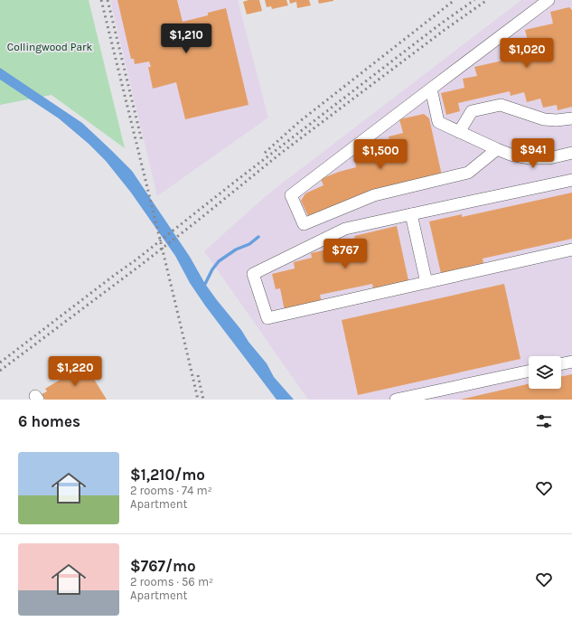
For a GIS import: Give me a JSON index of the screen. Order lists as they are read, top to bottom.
{
  "parks": ["Collingwood Park"],
  "page": {
    "price": [
      "$1,210",
      "$1,020",
      "$941",
      "$1,500",
      "$767",
      "$1,220"
    ],
    "heading": "6 homes",
    "list": [
      {
        "name": "$1,210/mo",
        "note": "2 rooms · 74 m² · Apartment"
      },
      {
        "name": "$767/mo",
        "note": "2 rooms · 56 m² · Apartment"
      }
    ]
  }
}
